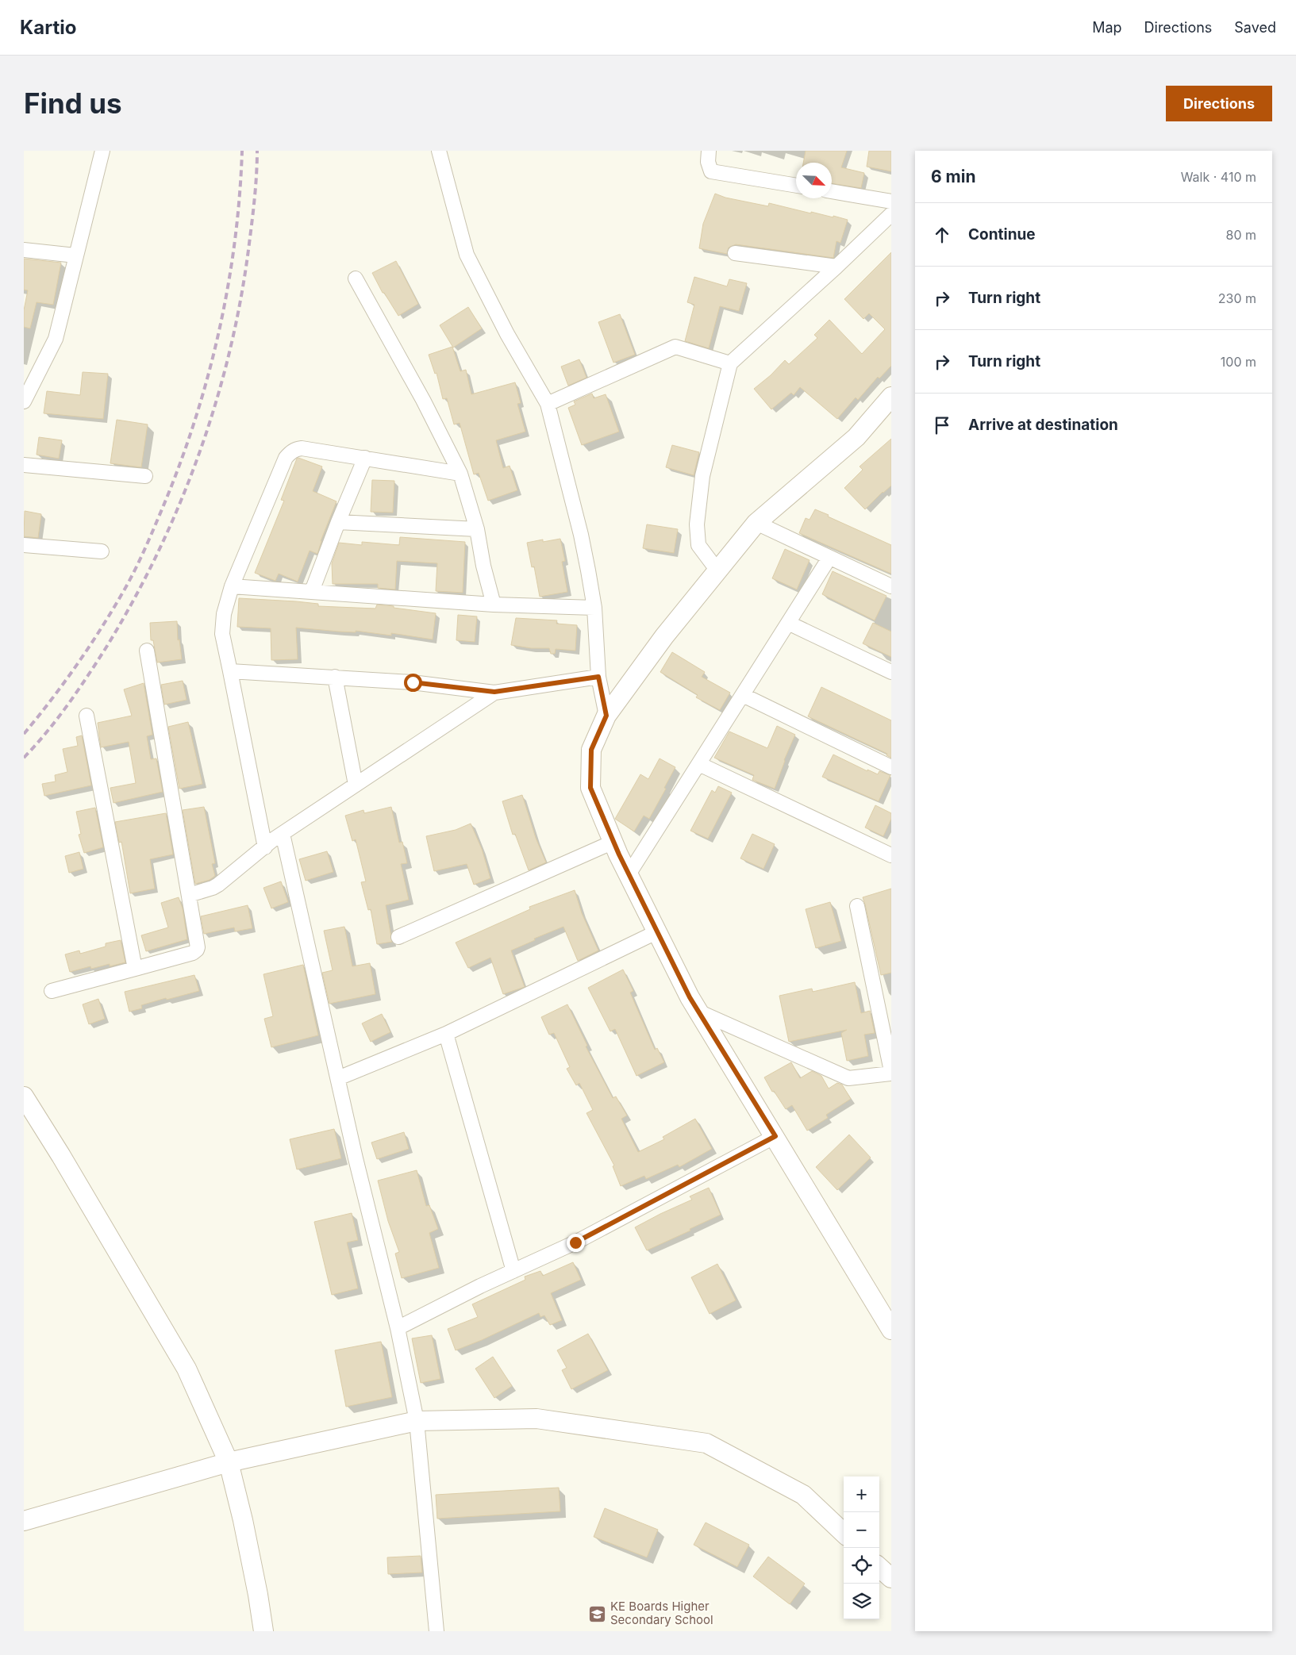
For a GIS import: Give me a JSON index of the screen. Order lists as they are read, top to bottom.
{
  "places": {
    "school or university": ["KE Boards Higher Secondary School"]
  },
  "north": "bottom right",
  "page": {
    "header": "Kartio",
    "nav": ["Map", "Directions", "Saved"],
    "buttons": "Directions",
    "title": "Find us",
    "heading": ["6 min", "Walk · 410 m"],
    "list": [
      ["Continue", "80 m"],
      ["Turn right", "230 m"],
      ["Turn right", "100 m"],
      "Arrive at destination"
    ],
    "map_buttons": ["+", "−"]
  }
}
